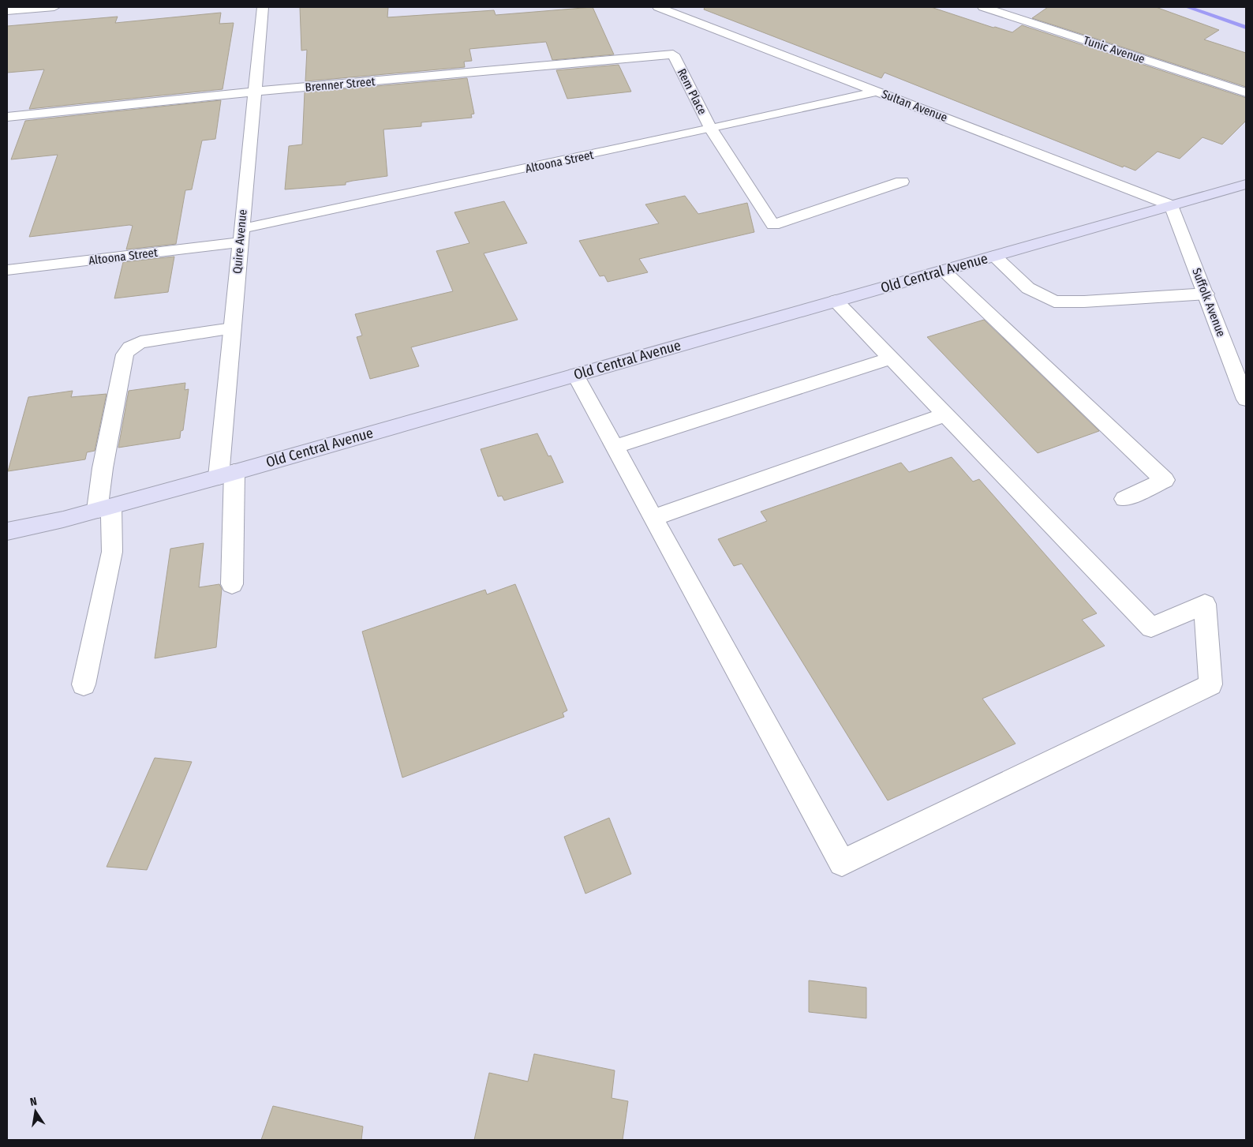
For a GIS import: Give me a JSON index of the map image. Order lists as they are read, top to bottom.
{
  "streets": {
    "main road": ["Old Central Avenue"],
    "street": [
      "Tunic Avenue",
      "Brenner Street",
      "Rem Place",
      "Sultan Avenue",
      "Altoona Street",
      "Quire Avenue",
      "Suffolk Avenue"
    ]
  },
  "crossings": [
    ["Brenner Street", "Rem Place"],
    ["Brenner Street", "Quire Avenue"],
    ["Rem Place", "Altoona Street"],
    ["Sultan Avenue", "Altoona Street"],
    ["Sultan Avenue", "Old Central Avenue"],
    ["Sultan Avenue", "Suffolk Avenue"],
    ["Altoona Street", "Quire Avenue"],
    ["Quire Avenue", "Old Central Avenue"],
    ["Old Central Avenue", "Suffolk Avenue"]
  ],
  "north": "top"
}
